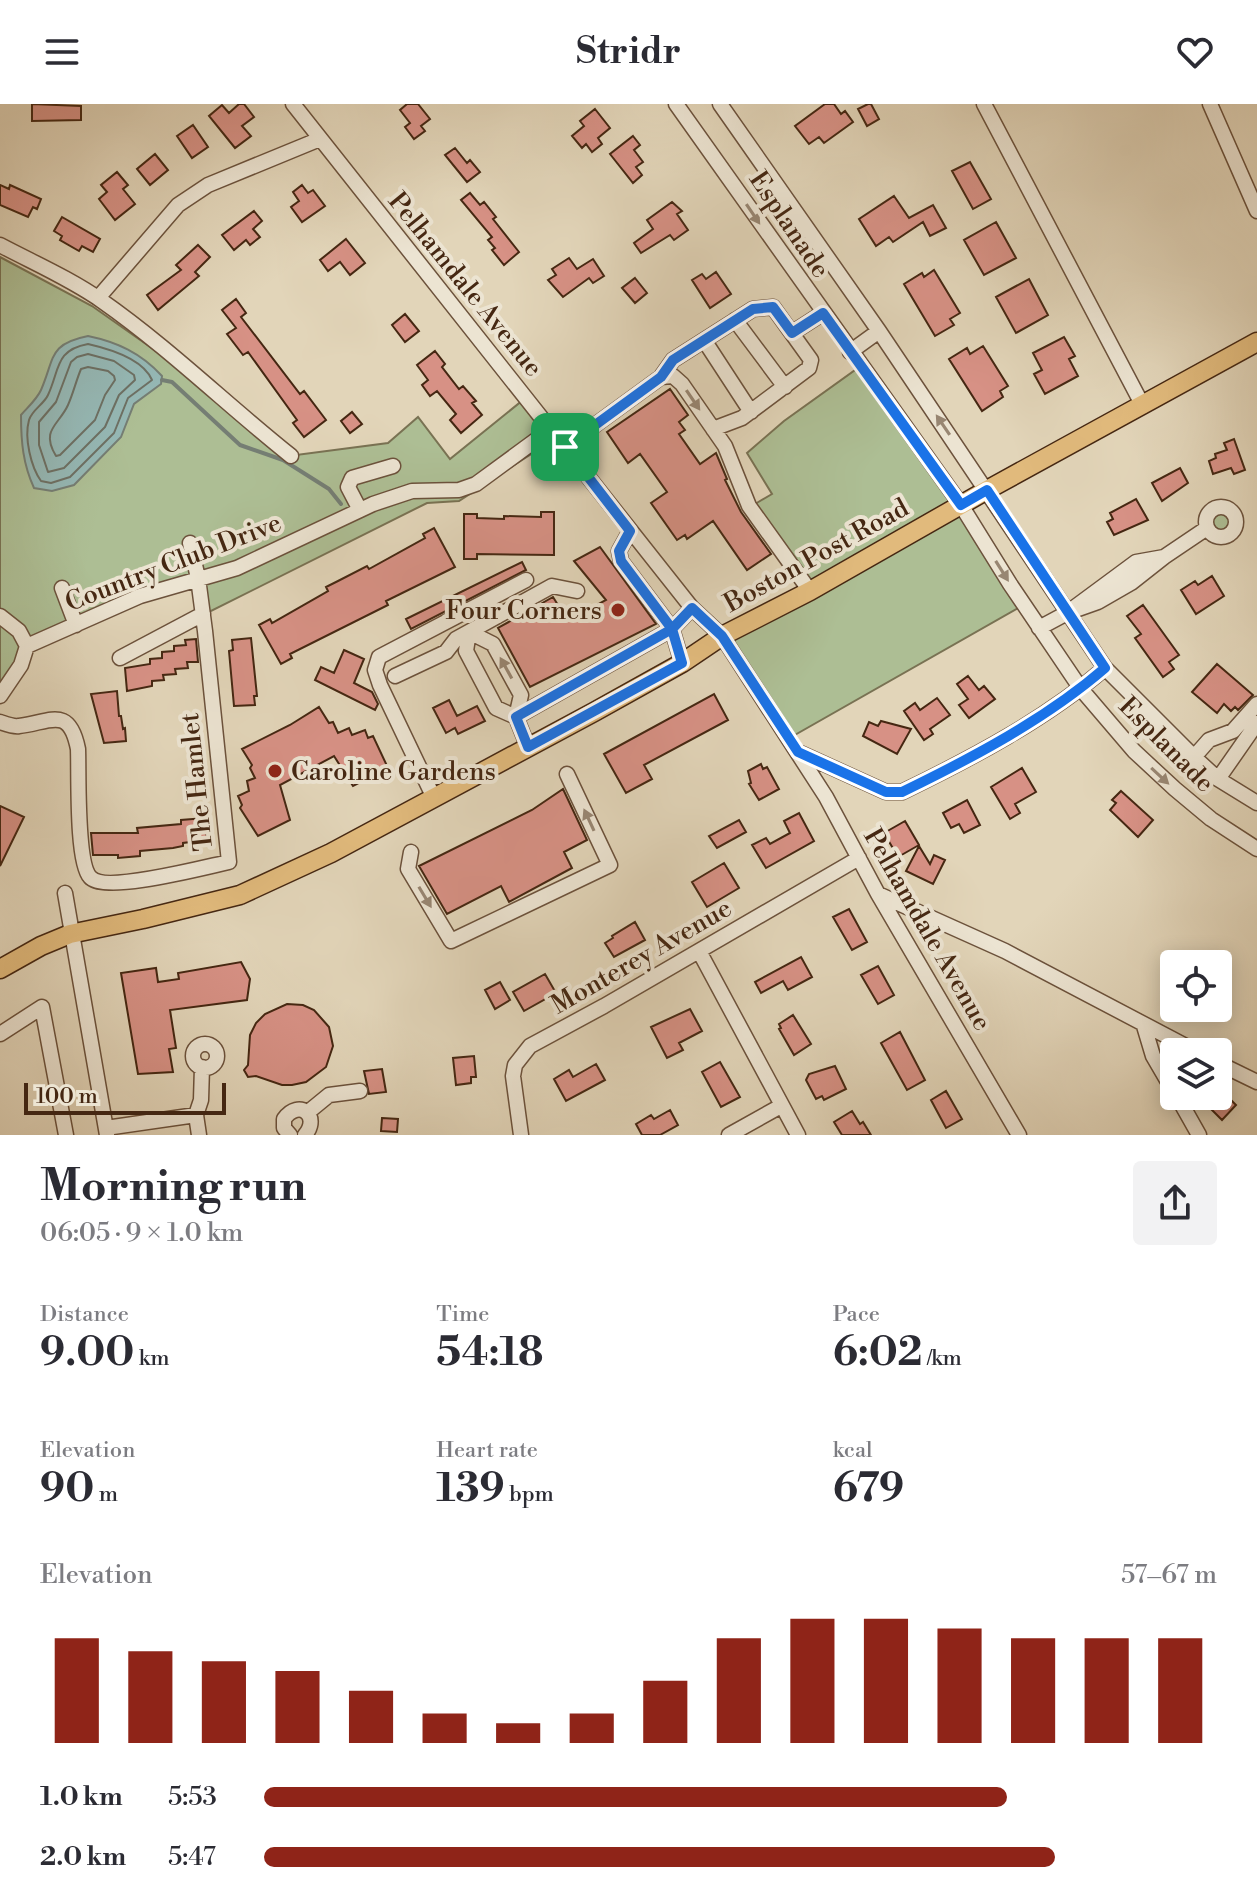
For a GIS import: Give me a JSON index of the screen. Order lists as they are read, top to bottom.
{
  "streets": {
    "main road": ["Boston Post Road"],
    "street": [
      "Esplanade",
      "Pelhamdale Avenue",
      "Country Club Drive",
      "The Hamlet",
      "Monterey Avenue"
    ]
  },
  "crossings": [
    ["Esplanade", "Boston Post Road"],
    ["Pelhamdale Avenue", "Boston Post Road"],
    ["Pelhamdale Avenue", "Country Club Drive"],
    ["Pelhamdale Avenue", "Monterey Avenue"],
    ["Country Club Drive", "The Hamlet"]
  ],
  "places": ["Four Corners", "Caroline Gardens"],
  "scale_bar": "100 m",
  "page": {
    "header": "Stridr",
    "scale": "100 m",
    "heading": ["Morning run", "06:05 · 9 × 1.0 km"],
    "stats": [
      ["Distance", "9.00 km"],
      ["Time", "54:18"],
      ["Pace", "6:02 /km"],
      ["Elevation", "90 m"],
      ["Heart rate", "139 bpm"],
      ["kcal", "679"]
    ],
    "chart": ["Elevation", "57–67 m"],
    "list": [
      {
        "name": "1.0 km",
        "note": "5:53"
      },
      {
        "name": "2.0 km",
        "note": "5:47"
      }
    ]
  }
}
